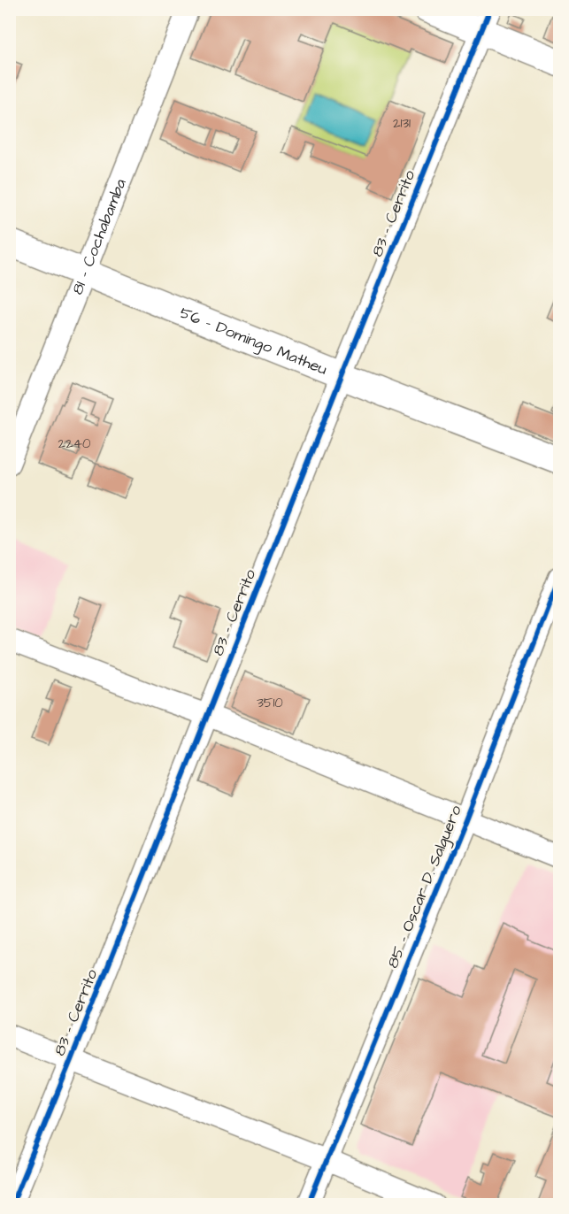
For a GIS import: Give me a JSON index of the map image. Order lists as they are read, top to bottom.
{
  "streets": {
    "street": [
      "83 - Cerrito",
      "81 - Cochabamba",
      "56 - Domingo Matheu",
      "85 - Oscar D. Salguero"
    ]
  },
  "crossings": [
    ["83 - Cerrito", "56 - Domingo Matheu"],
    ["81 - Cochabamba", "56 - Domingo Matheu"]
  ],
  "house_numbers": ["2131", "2240", "3510"]
}
